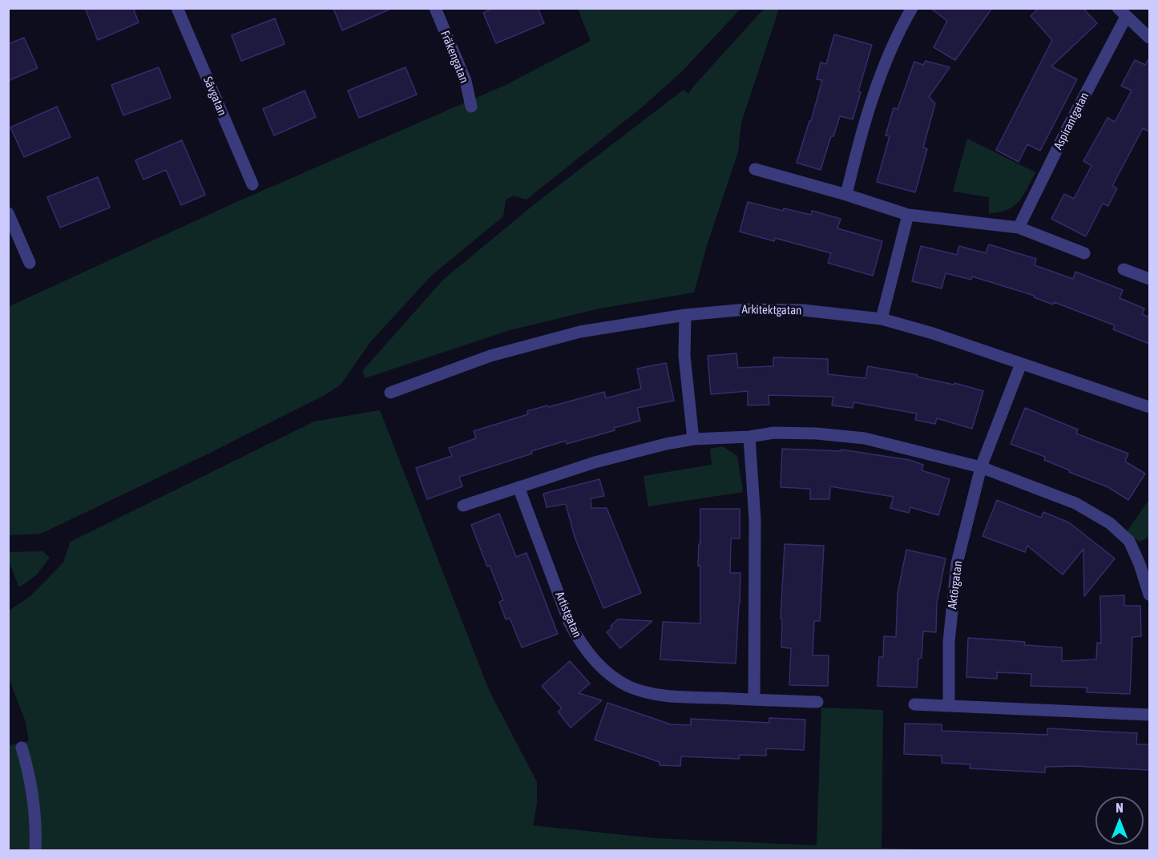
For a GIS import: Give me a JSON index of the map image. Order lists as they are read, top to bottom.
{
  "streets": {
    "street": [
      "Fräkengatan",
      "Sävgatan",
      "Aspirantgatan",
      "Arkitektgatan",
      "Aktörgatan",
      "Artistgatan"
    ]
  },
  "crossings": [
    ["Arkitektgatan", "Aktörgatan"]
  ],
  "north": "top"
}
